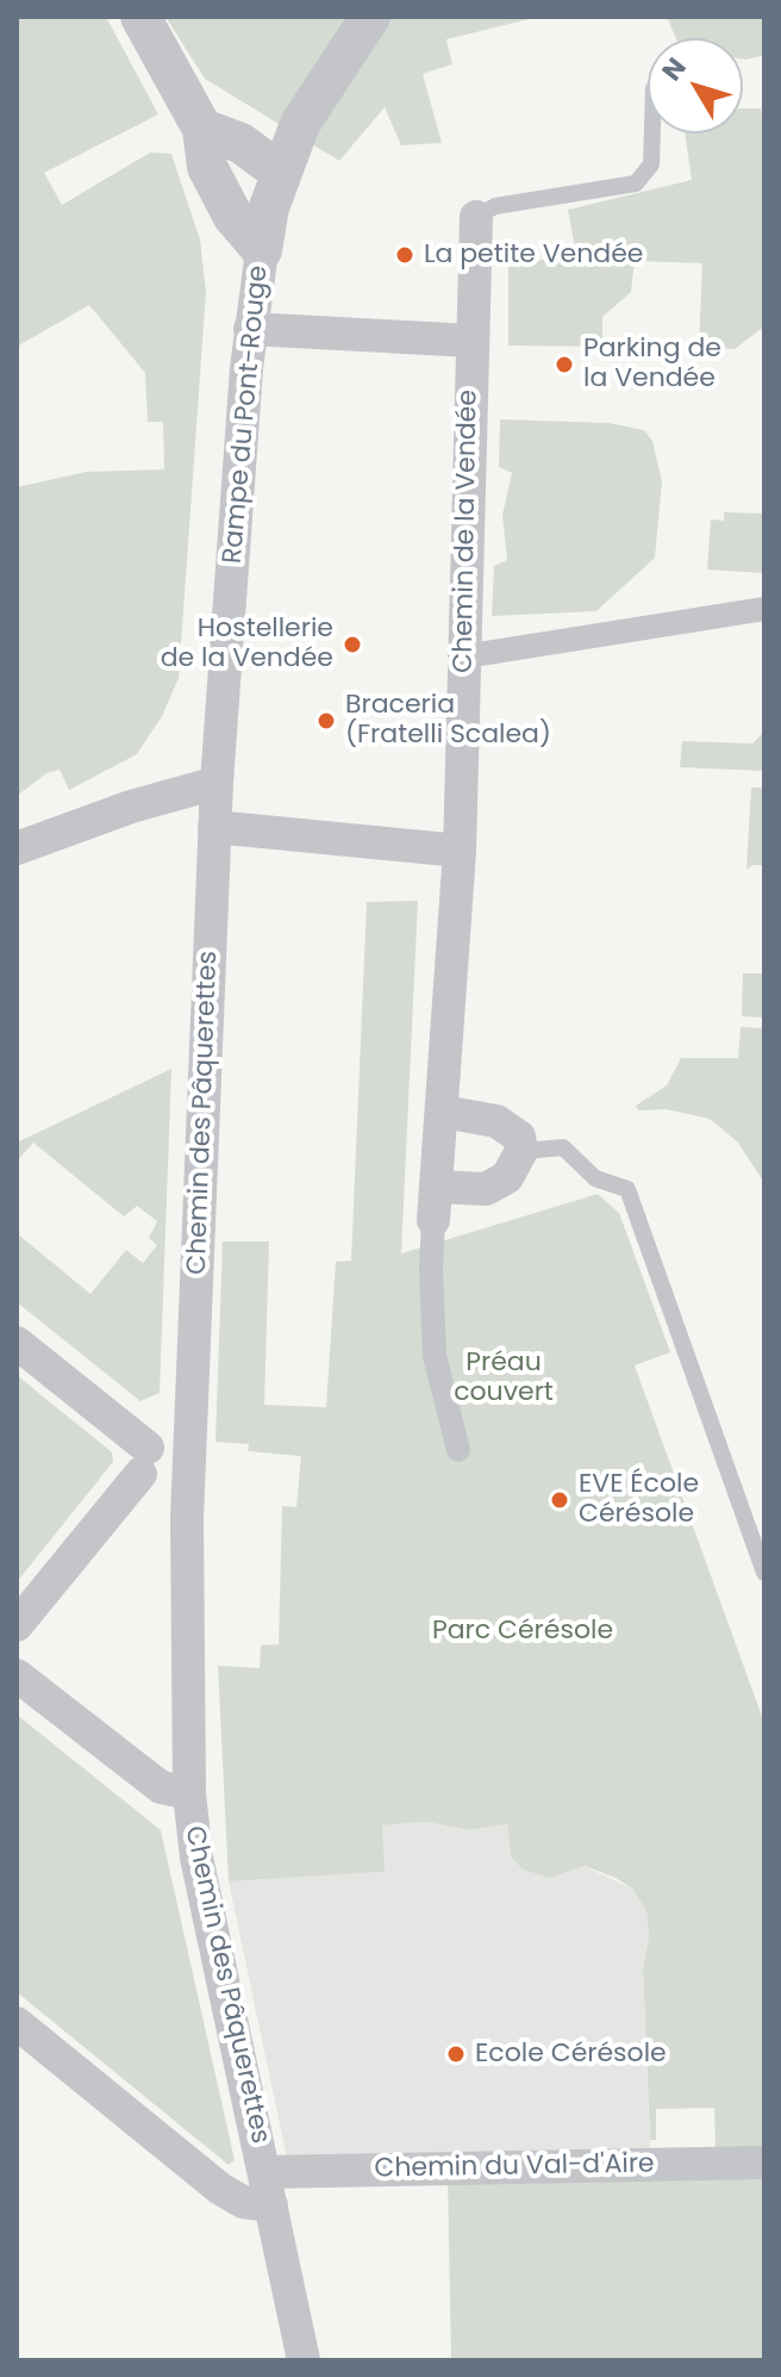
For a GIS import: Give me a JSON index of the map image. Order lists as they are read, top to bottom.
{
  "streets": {
    "street": [
      "Rampe du Pont-Rouge",
      "Chemin de la Vendée",
      "Chemin des Pâquerettes",
      "Chemin du Val-d'Aire"
    ]
  },
  "crossings": [
    ["Rampe du Pont-Rouge", "Chemin des Pâquerettes"],
    ["Chemin des Pâquerettes", "Chemin du Val-d'Aire"]
  ],
  "parks": ["Préau couvert", "Parc Cérésole"],
  "places": [
    "La petite Vendée",
    "Parking de la Vendée",
    "Hostellerie de la Vendée",
    "Braceria (Fratelli Scalea)",
    "EVE École Cérésole",
    "Ecole Cérésole"
  ],
  "north": "top left"
}
